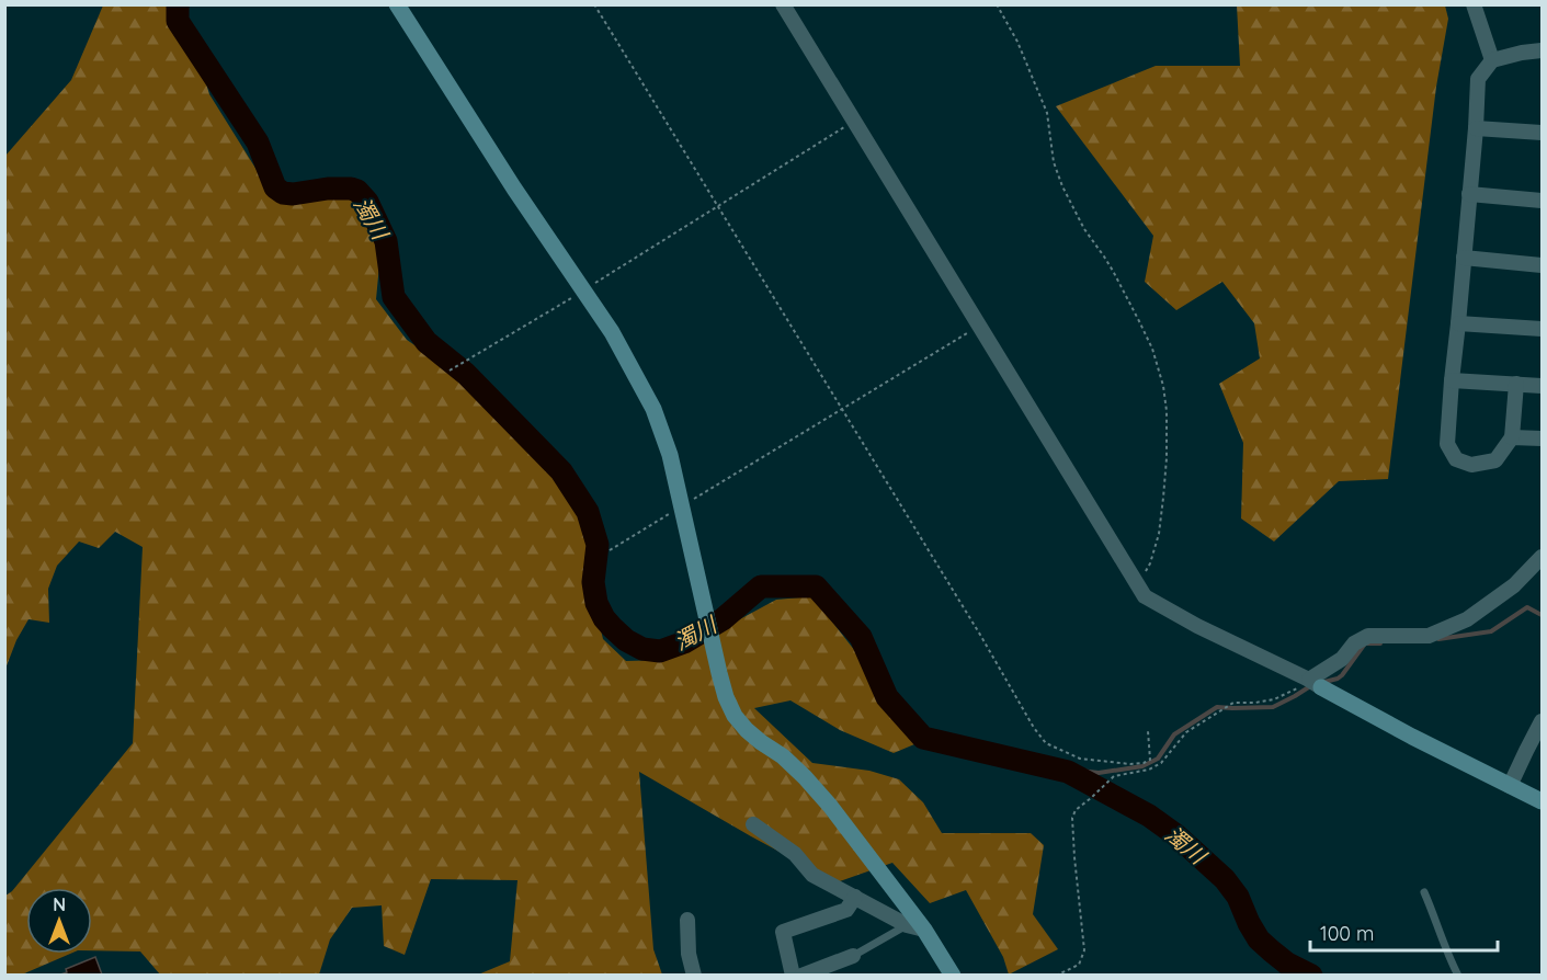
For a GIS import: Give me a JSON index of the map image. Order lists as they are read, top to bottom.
{
  "water": ["濁川"],
  "scale_bar": "100 m",
  "north": "top"
}
